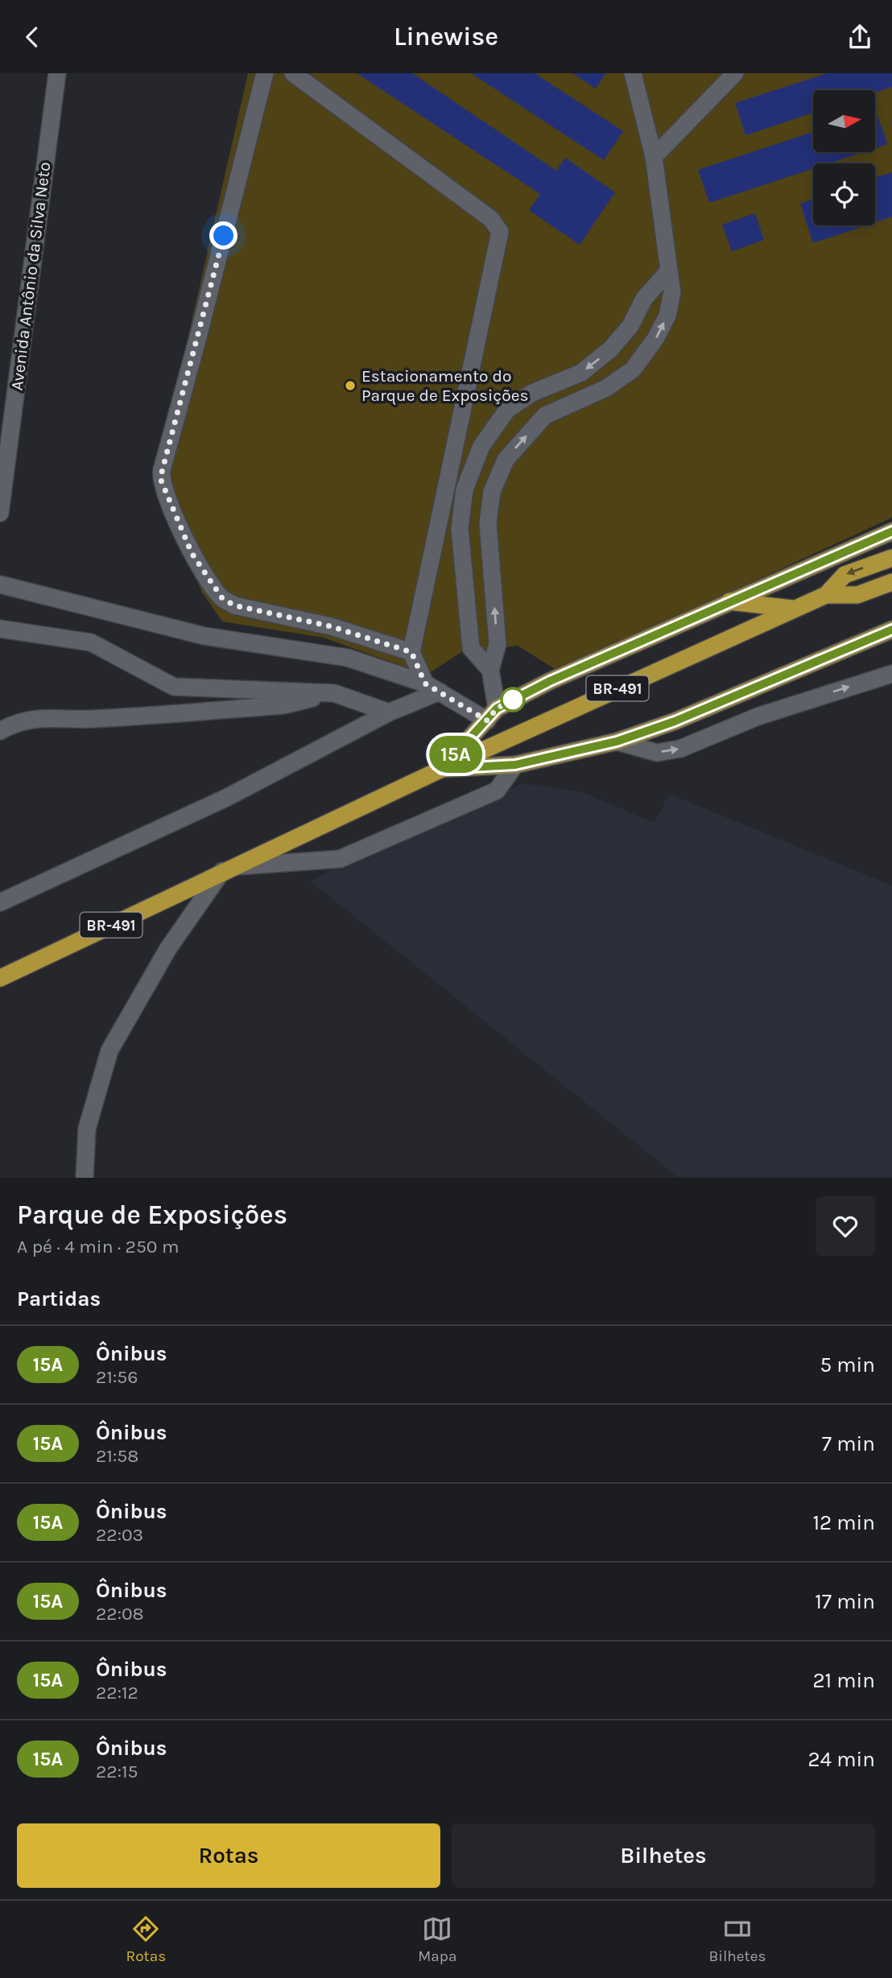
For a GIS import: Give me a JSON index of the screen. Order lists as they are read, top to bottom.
{
  "streets": {
    "highway": ["BR-491"],
    "street": ["Avenida Antônio da Silva Neto"]
  },
  "places": ["Estacionamento do Parque de Exposições"],
  "lines": ["bus line 15A"],
  "north": "right",
  "page": {
    "header": "Linewise",
    "on_map": "15A",
    "heading": [
      ["Parque de Exposições", "A pé · 4 min · 250 m"],
      "Partidas"
    ],
    "list": [
      {
        "mark": "15A",
        "name": "Ônibus",
        "note": "21:56",
        "value": "5 min"
      },
      {
        "mark": "15A",
        "name": "Ônibus",
        "note": "21:58",
        "value": "7 min"
      },
      {
        "mark": "15A",
        "name": "Ônibus",
        "note": "22:03",
        "value": "12 min"
      },
      {
        "mark": "15A",
        "name": "Ônibus",
        "note": "22:08",
        "value": "17 min"
      },
      {
        "mark": "15A",
        "name": "Ônibus",
        "note": "22:12",
        "value": "21 min"
      },
      {
        "mark": "15A",
        "name": "Ônibus",
        "note": "22:15",
        "value": "24 min"
      }
    ],
    "buttons": ["Rotas", "Bilhetes"],
    "tabs": ["Rotas", "Mapa", "Bilhetes"]
  }
}
